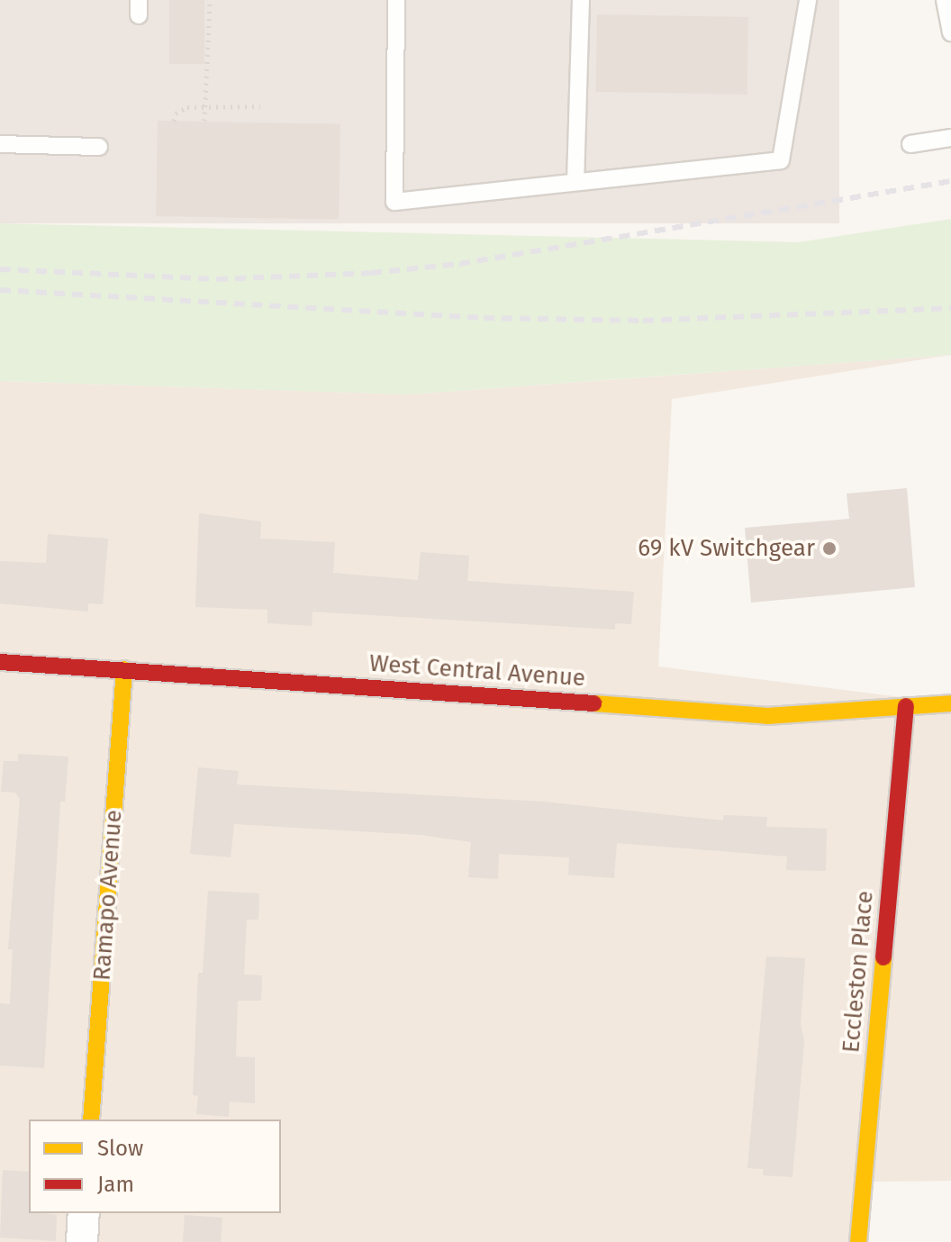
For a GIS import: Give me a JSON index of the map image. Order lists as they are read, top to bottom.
{
  "streets": {
    "street": ["West Central Avenue", "Ramapo Avenue", "Eccleston Place"]
  },
  "crossings": [
    ["West Central Avenue", "Ramapo Avenue"],
    ["West Central Avenue", "Eccleston Place"]
  ],
  "places": ["69 kV Switchgear"],
  "legend": ["Slow", "Jam"]
}
